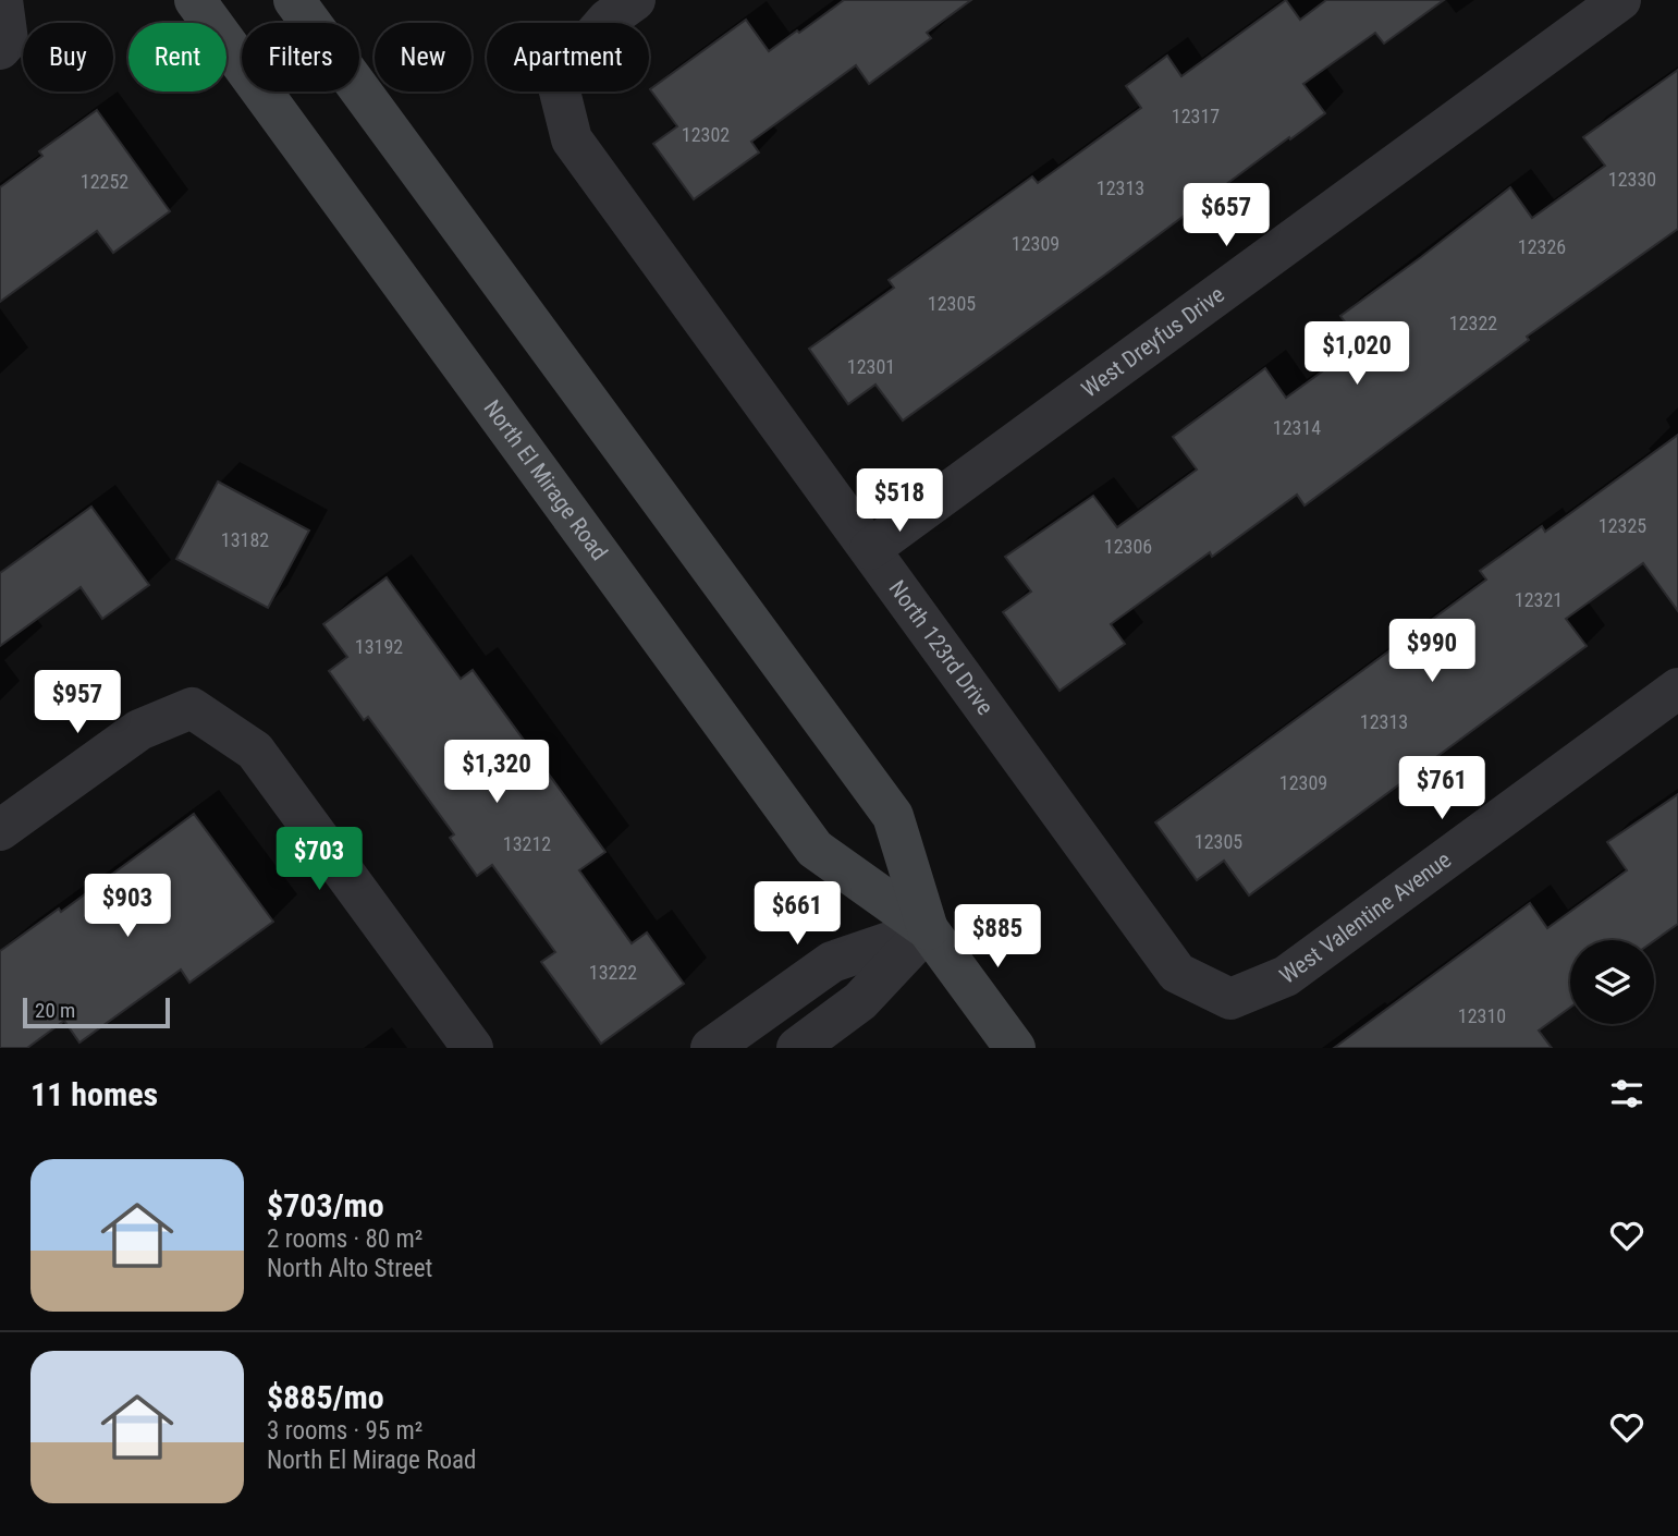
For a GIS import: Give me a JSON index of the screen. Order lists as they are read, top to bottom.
{
  "streets": {
    "main road": ["North El Mirage Road"],
    "street": ["West Dreyfus Drive", "North 123rd Drive", "West Valentine Avenue"]
  },
  "crossings": [
    ["West Dreyfus Drive", "North 123rd Drive"],
    ["North 123rd Drive", "West Valentine Avenue"]
  ],
  "house_numbers": [
    "12317",
    "12302",
    "12330",
    "12252",
    "12313",
    "12309",
    "12326",
    "12305",
    "12322",
    "12301",
    "12314",
    "12325",
    "13182",
    "12306",
    "12321",
    "13192",
    "12313",
    "12309",
    "12305",
    "13212",
    "13222",
    "12310"
  ],
  "scale_bar": "20 m",
  "page": {
    "chip": [
      "Buy",
      "Rent",
      "Filters",
      "New",
      "Apartment"
    ],
    "price": [
      "$657",
      "$1,020",
      "$518",
      "$990",
      "$957",
      "$1,320",
      "$761",
      "$703",
      "$903",
      "$661",
      "$885"
    ],
    "scale": "20 m",
    "heading": "11 homes",
    "list": [
      {
        "name": "$703/mo",
        "note": "2 rooms · 80 m² · North Alto Street"
      },
      {
        "name": "$885/mo",
        "note": "3 rooms · 95 m² · North El Mirage Road"
      }
    ]
  }
}
